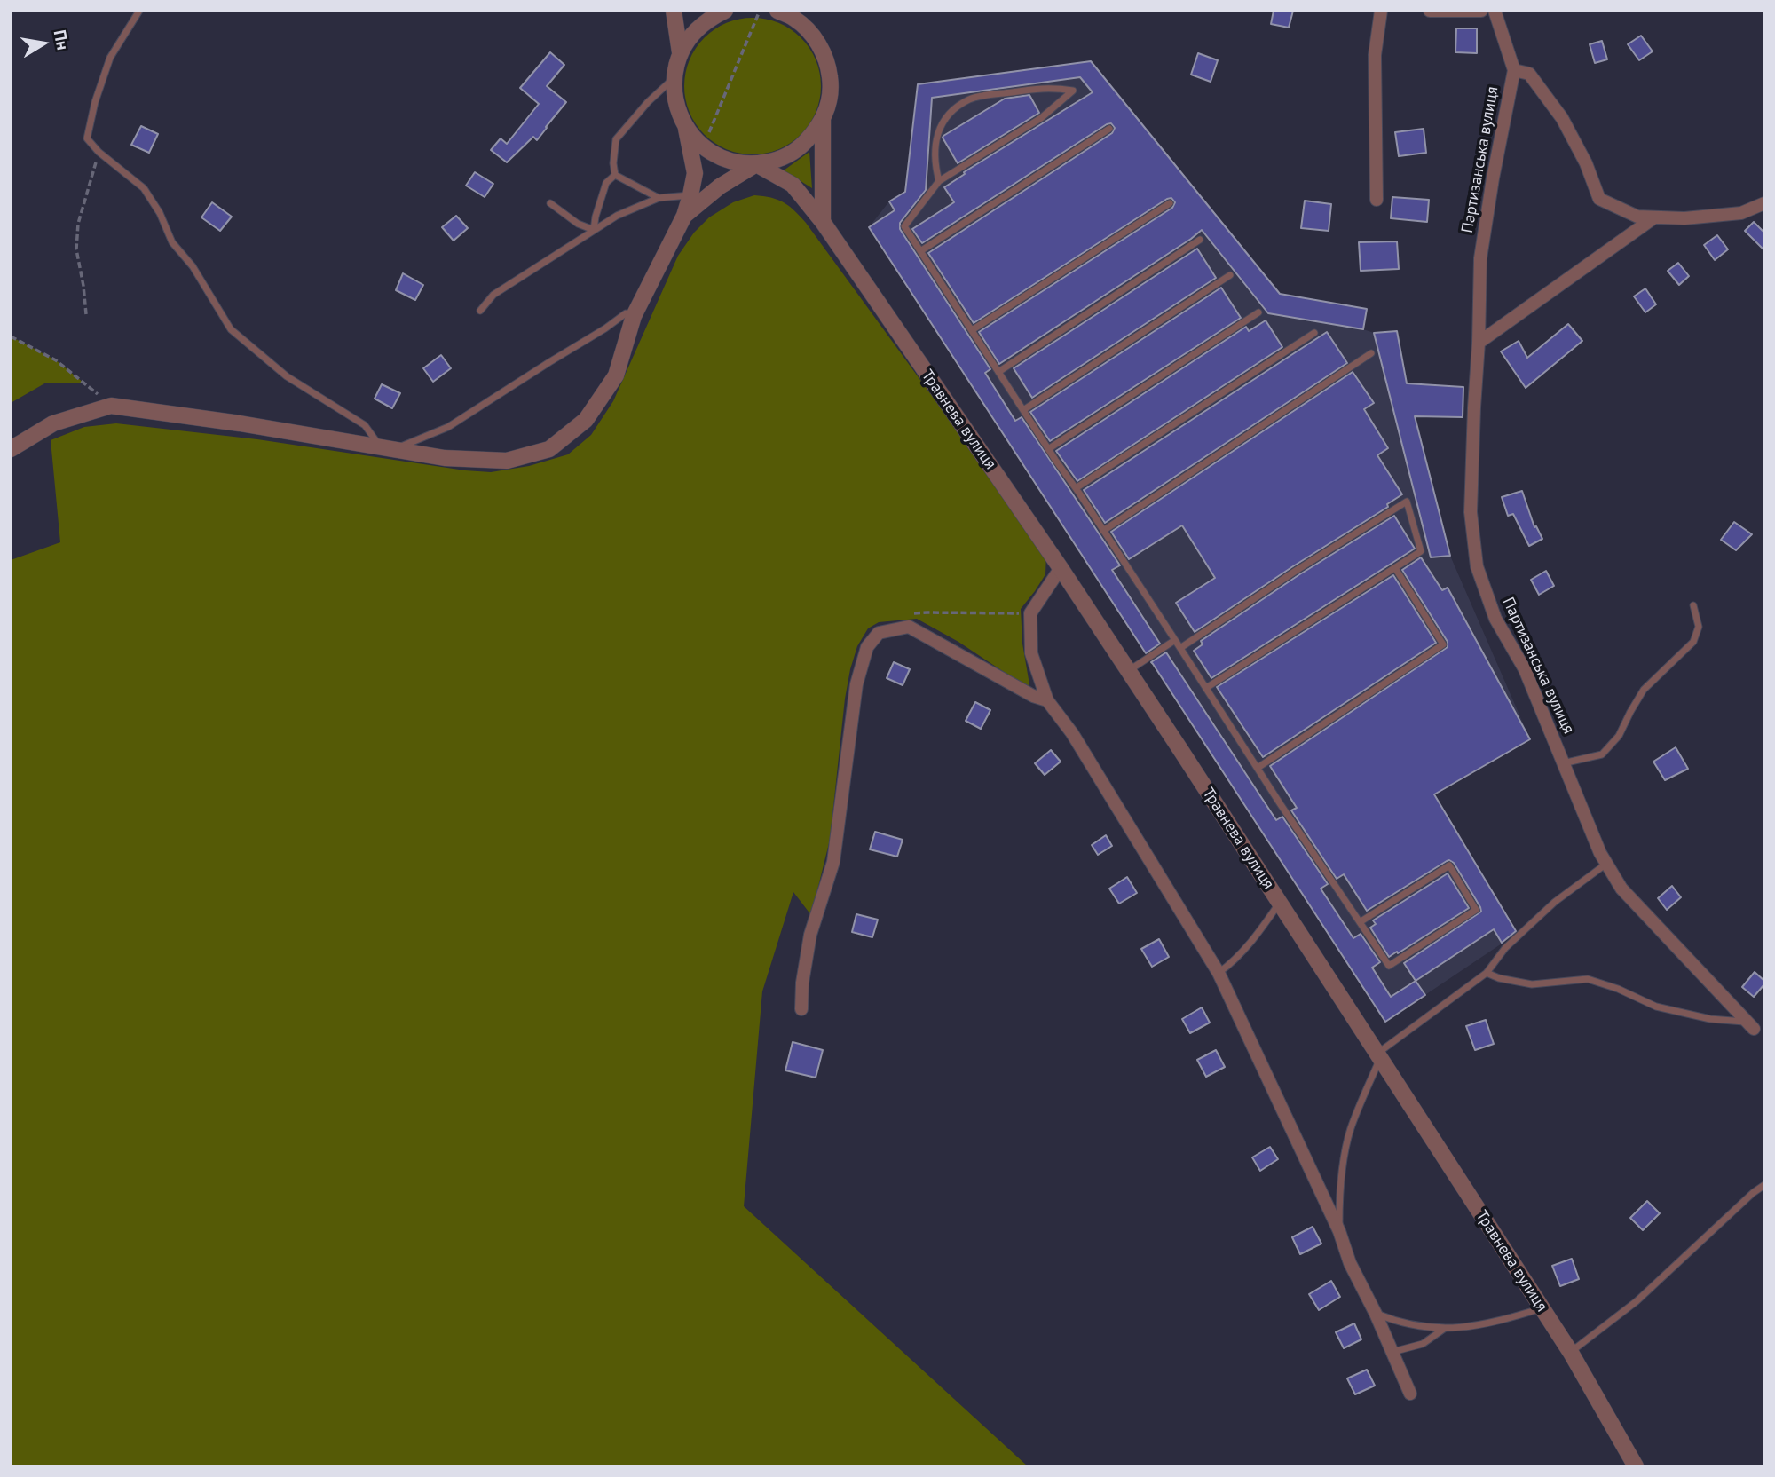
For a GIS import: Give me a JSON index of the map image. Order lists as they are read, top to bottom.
{
  "streets": {
    "street": ["Партизанська вулиця", "Травнева вулиця"]
  },
  "north": "right"
}
